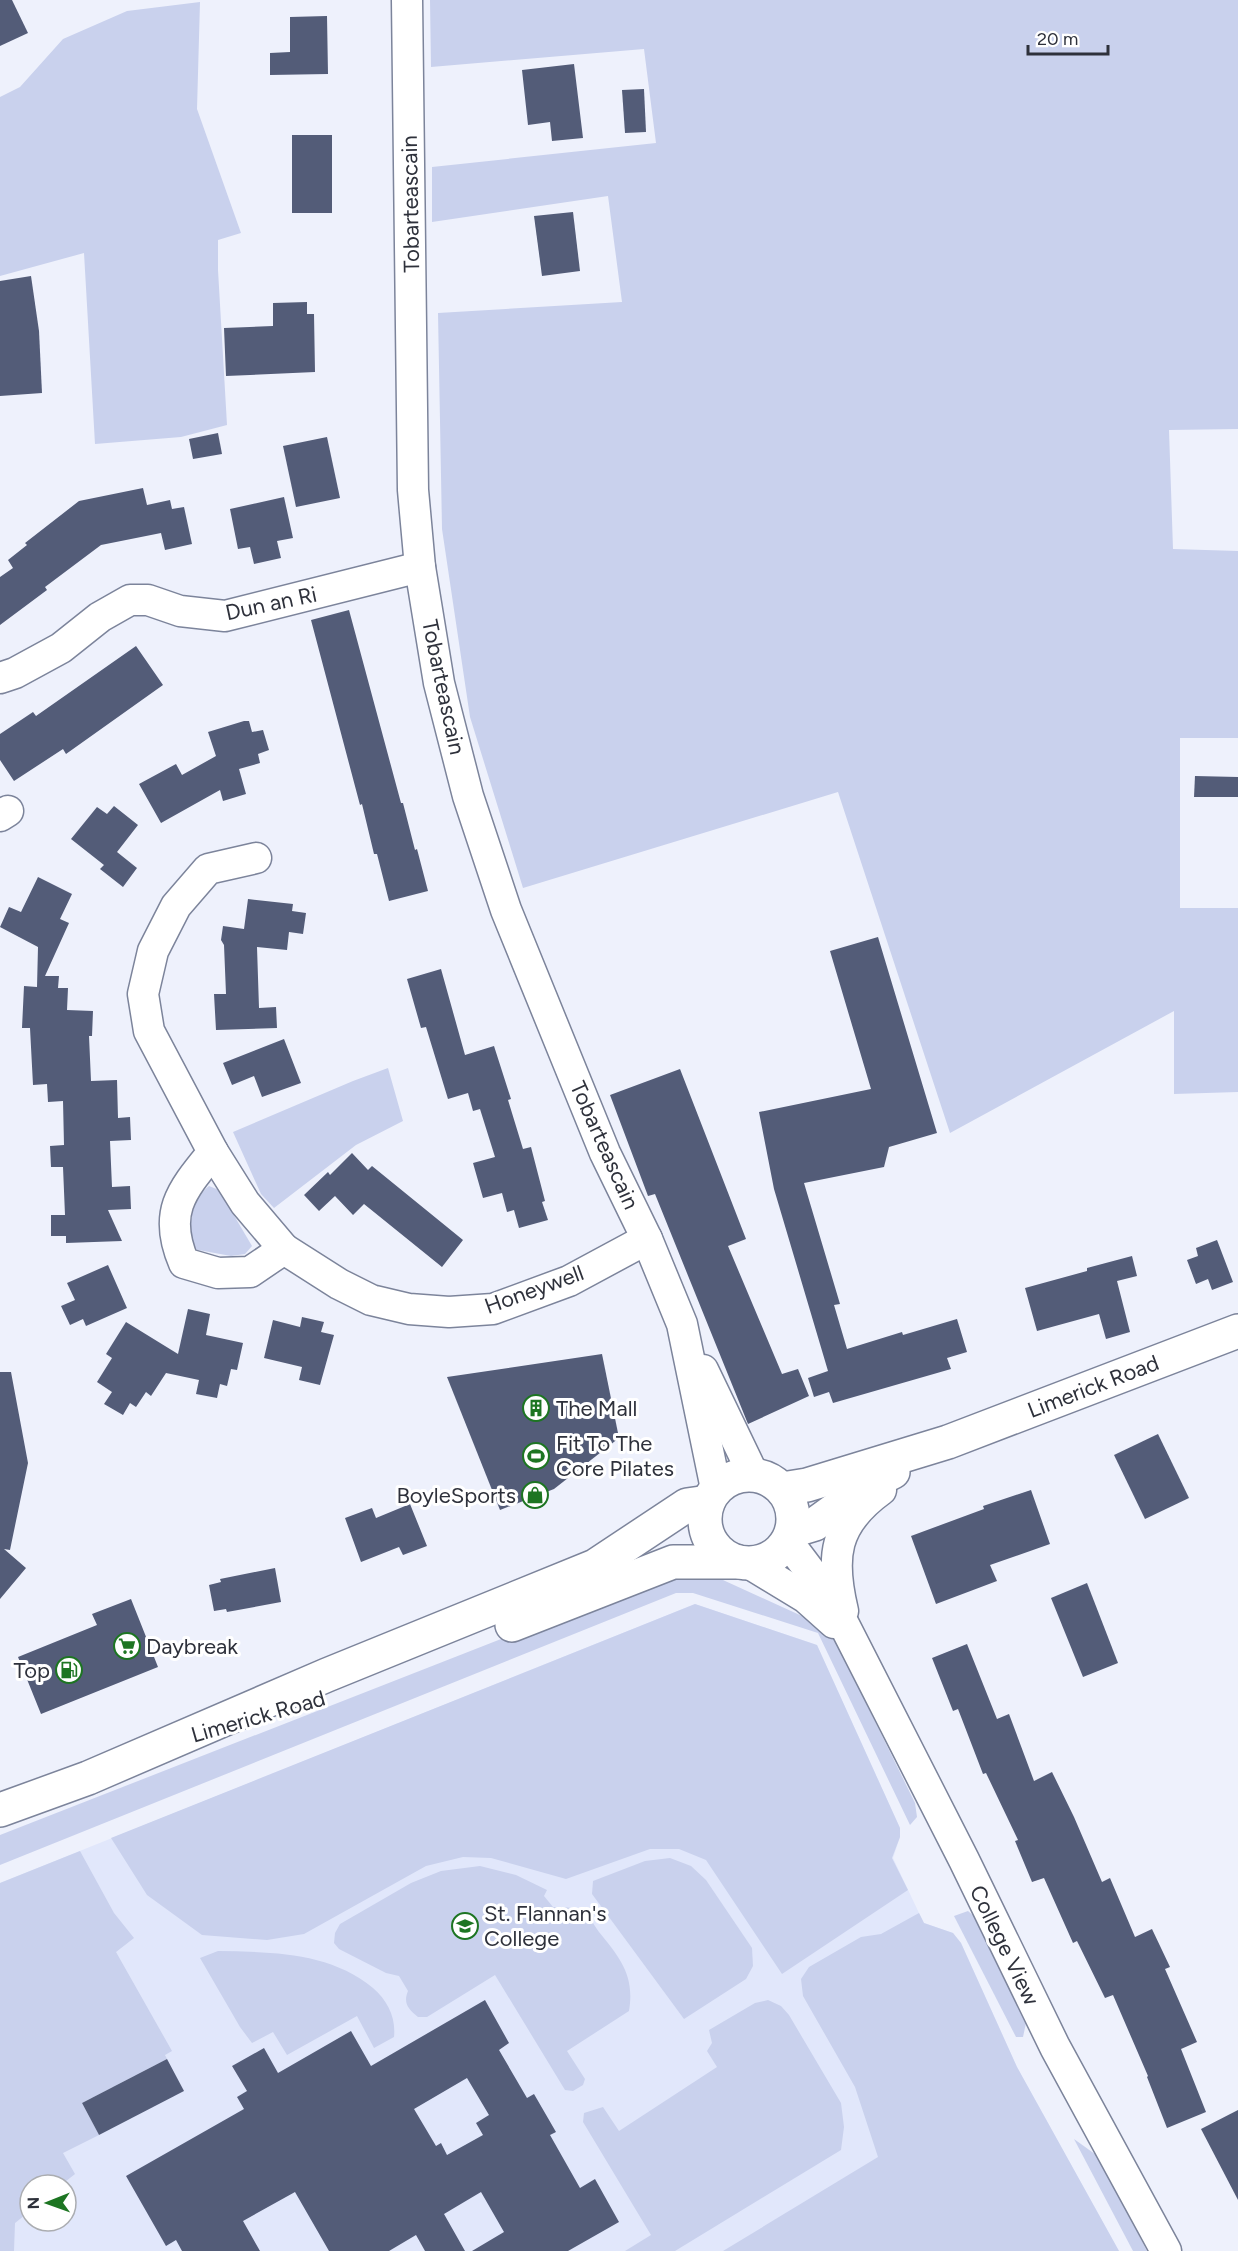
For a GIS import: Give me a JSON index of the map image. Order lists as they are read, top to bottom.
{
  "streets": {
    "main road": ["Limerick Road"],
    "street": [
      "Tobarteascain",
      "Dun an Ri",
      "Honeywell",
      "College View"
    ]
  },
  "crossings": [
    ["Tobarteascain", "Dun an Ri"],
    ["Tobarteascain", "Honeywell"],
    ["Tobarteascain", "Limerick Road"],
    ["Tobarteascain", "College View"],
    ["Limerick Road", "College View"]
  ],
  "places": {
    "building": ["The Mall"],
    "sports": ["Fit To The Core Pilates"],
    "shop": ["BoyleSports"],
    "supermarket": ["Daybreak"],
    "fuel station": ["Top"],
    "school or university": ["St. Flannan's College"]
  },
  "scale_bar": "20 m",
  "north": "left"
}
